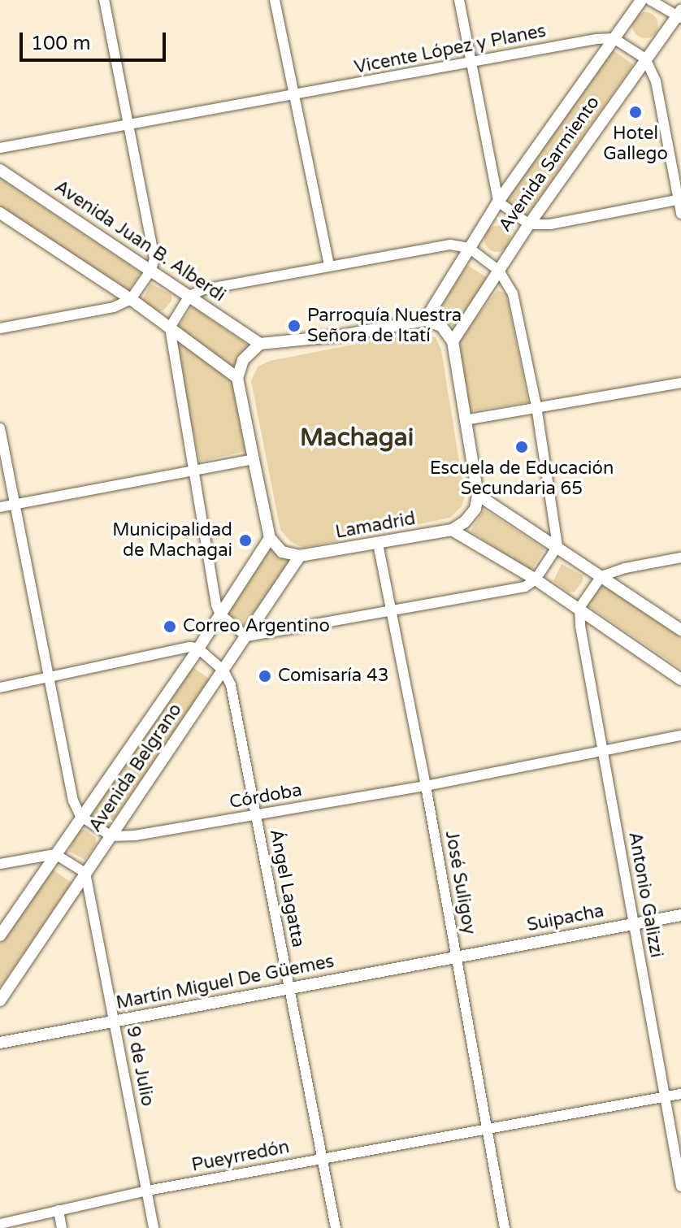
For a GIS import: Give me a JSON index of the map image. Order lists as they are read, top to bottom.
{
  "streets": {
    "street": [
      "Vicente López y Planes",
      "Avenida Sarmiento",
      "Avenida Juan B. Alberdi",
      "Lamadrid",
      "Avenida Belgrano",
      "Córdoba",
      "José Suligoy",
      "Ángel Lagatta",
      "Antonio Galizzi",
      "Suipacha",
      "Martín Miguel De Güemes",
      "9 de Julio",
      "Pueyrredón"
    ]
  },
  "crossings": [
    ["Vicente López y Planes", "Avenida Sarmiento"],
    ["Lamadrid", "Avenida Belgrano"],
    ["Lamadrid", "José Suligoy"],
    ["Avenida Belgrano", "Córdoba"],
    ["Avenida Belgrano", "Ángel Lagatta"],
    ["Avenida Belgrano", "9 de Julio"],
    ["Córdoba", "José Suligoy"],
    ["Córdoba", "Ángel Lagatta"],
    ["Córdoba", "Antonio Galizzi"],
    ["José Suligoy", "Suipacha"],
    ["José Suligoy", "Martín Miguel De Güemes"],
    ["José Suligoy", "Pueyrredón"],
    ["Ángel Lagatta", "Martín Miguel De Güemes"],
    ["Ángel Lagatta", "Pueyrredón"],
    ["Antonio Galizzi", "Suipacha"],
    ["Antonio Galizzi", "Pueyrredón"],
    ["Suipacha", "Martín Miguel De Güemes"],
    ["Martín Miguel De Güemes", "9 de Julio"],
    ["9 de Julio", "Pueyrredón"]
  ],
  "districts": ["Machagai"],
  "places": [
    "Hotel Gallego",
    "Parroquía Nuestra Señora de Itatí",
    "Escuela de Educación Secundaria 65",
    "Municipalidad de Machagai",
    "Correo Argentino",
    "Comisaría 43"
  ],
  "scale_bar": "100 m"
}
